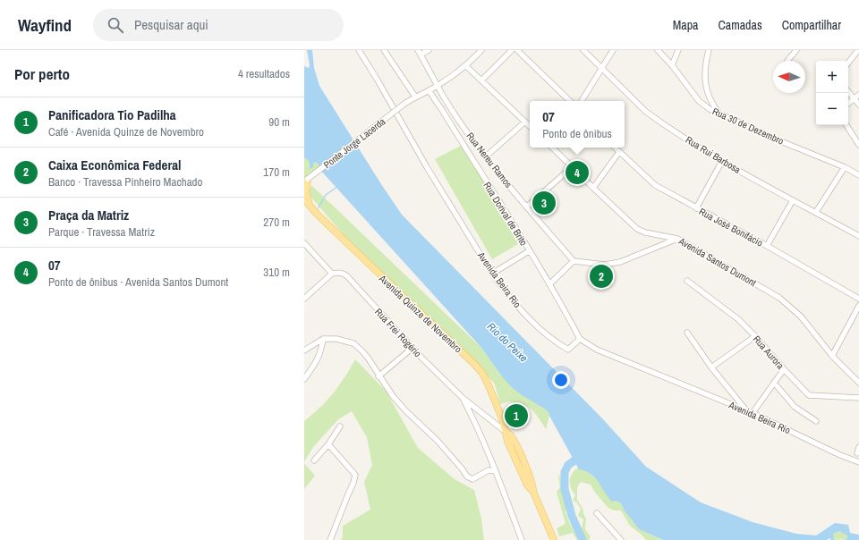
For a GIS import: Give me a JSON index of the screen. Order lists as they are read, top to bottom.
{
  "streets": {
    "main road": ["Avenida Quinze de Novembro"],
    "street": [
      "Rua 30 de Dezembro",
      "Ponte Jorge Lacerda",
      "Rua Rui Barbosa",
      "Rua Nereu Ramos",
      "Rua Dorival de Brito",
      "Rua José Bonifácio",
      "Avenida Santos Dumont",
      "Avenida Beira Rio",
      "Rua Frei Rogério",
      "Rua Aurora"
    ]
  },
  "crossings": [
    ["Ponte Jorge Lacerda", "Rua Nereu Ramos"],
    ["Ponte Jorge Lacerda", "Rua Dorival de Brito"],
    ["Rua Dorival de Brito", "Avenida Beira Rio"],
    ["Avenida Quinze de Novembro", "Rua Frei Rogério"]
  ],
  "water": ["Rio do Peixe"],
  "north": "left",
  "page": {
    "header": "Wayfind",
    "search": "Pesquisar aqui",
    "nav": ["Mapa", "Camadas", "Compartilhar"],
    "heading": ["Por perto", "4 resultados"],
    "map_buttons": ["+", "−"],
    "list": [
      {
        "mark": "1",
        "name": "Panificadora Tio Padilha",
        "note": "Café · Avenida Quinze de Novembro",
        "value": "90 m"
      },
      {
        "mark": "2",
        "name": "Caixa Econômica Federal",
        "note": "Banco · Travessa Pinheiro Machado",
        "value": "170 m"
      },
      {
        "mark": "3",
        "name": "Praça da Matriz",
        "note": "Parque · Travessa Matriz",
        "value": "270 m"
      },
      {
        "mark": "4",
        "name": "07",
        "note": "Ponto de ônibus · Avenida Santos Dumont",
        "value": "310 m"
      }
    ],
    "popup": ["07", "Ponto de ônibus"],
    "pins": [
      "4",
      "3",
      "2",
      "1"
    ]
  }
}
